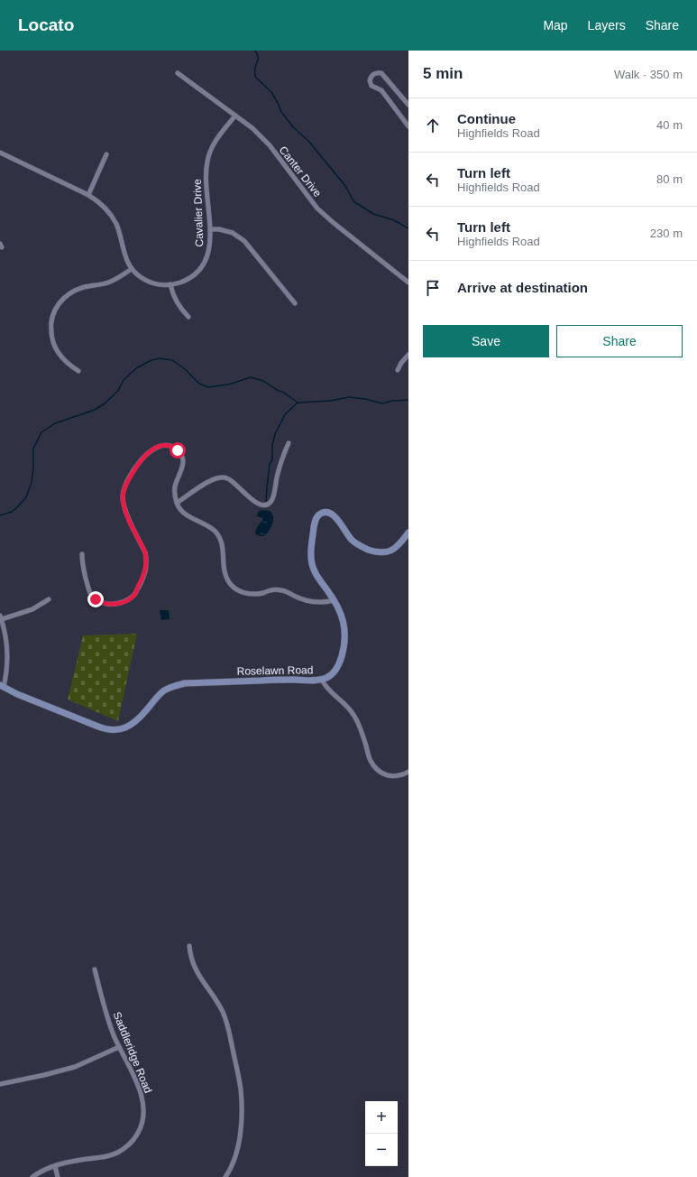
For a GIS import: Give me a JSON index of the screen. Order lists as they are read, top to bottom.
{
  "streets": {
    "street": [
      "Canter Drive",
      "Cavalier Drive",
      "Roselawn Road",
      "Saddleridge Road"
    ]
  },
  "crossings": [
    ["Canter Drive", "Cavalier Drive"]
  ],
  "page": {
    "header": "Locato",
    "nav": ["Map", "Layers", "Share"],
    "heading": ["5 min", "Walk · 350 m"],
    "list": [
      ["Continue", "Highfields Road", "40 m"],
      ["Turn left", "Highfields Road", "80 m"],
      ["Turn left", "Highfields Road", "230 m"],
      "Arrive at destination"
    ],
    "buttons": ["Save", "Share"],
    "map_buttons": ["+", "−"]
  }
}
